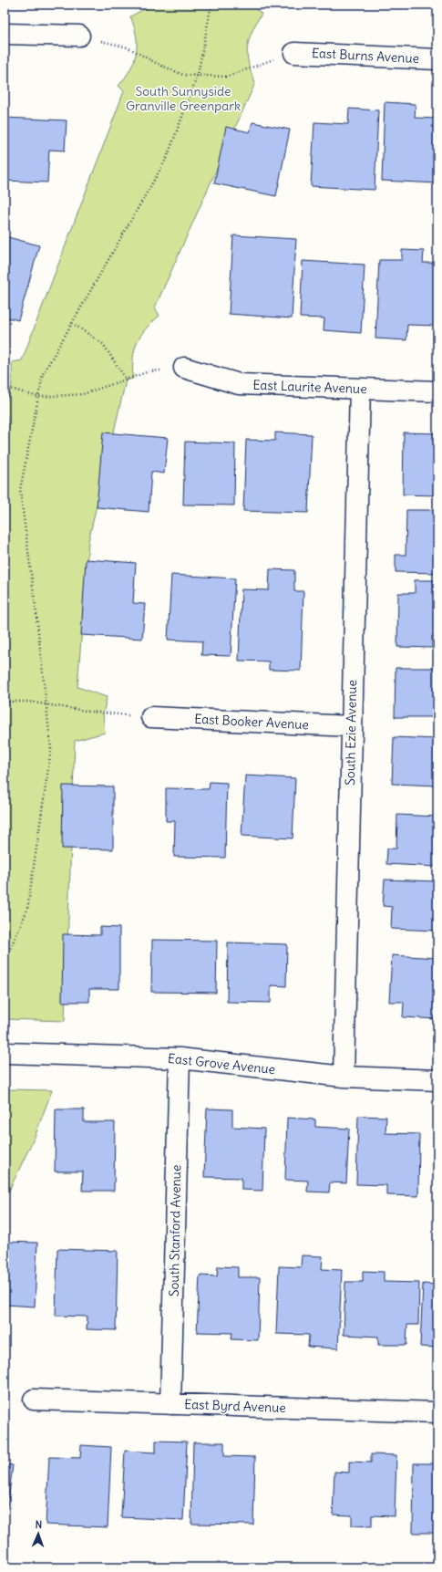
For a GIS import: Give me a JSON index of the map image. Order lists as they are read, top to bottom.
{
  "streets": {
    "street": [
      "East Burns Avenue",
      "East Laurite Avenue",
      "East Booker Avenue",
      "South Ezie Avenue",
      "East Grove Avenue",
      "South Stanford Avenue",
      "East Byrd Avenue"
    ]
  },
  "crossings": [
    ["East Laurite Avenue", "South Ezie Avenue"],
    ["East Booker Avenue", "South Ezie Avenue"],
    ["South Ezie Avenue", "East Grove Avenue"],
    ["East Grove Avenue", "South Stanford Avenue"],
    ["South Stanford Avenue", "East Byrd Avenue"]
  ],
  "parks": ["South Sunnyside Granville Greenpark"],
  "north": "top"
}
